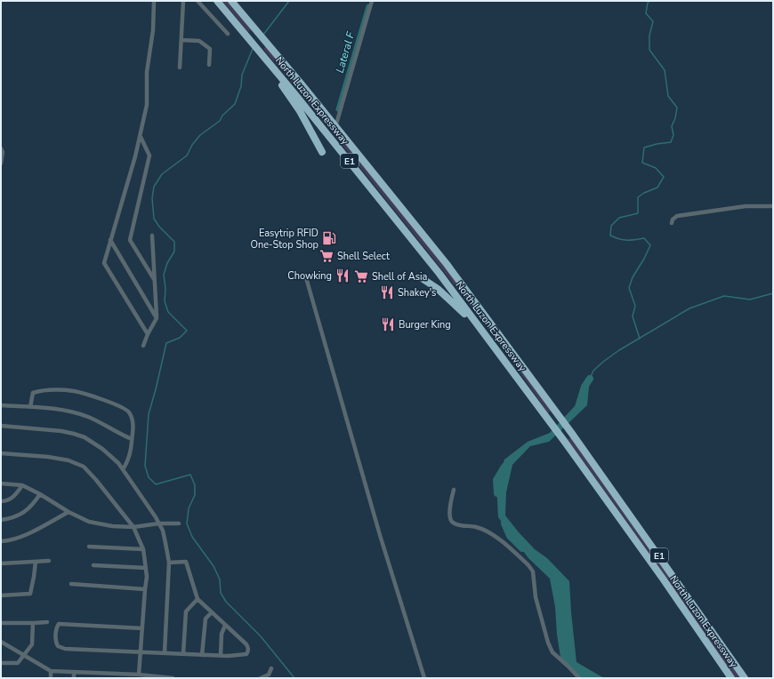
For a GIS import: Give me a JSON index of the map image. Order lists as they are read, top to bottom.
{
  "streets": {
    "highway": ["North Luzon Expressway", "E1"]
  },
  "water": ["Lateral F"],
  "places": {
    "fuel station": ["Easytrip RFID One-Stop Shop"],
    "supermarket": ["Shell Select", "Shell of Asia"],
    "restaurant": ["Chowking", "Shakey's", "Burger King"]
  }
}
